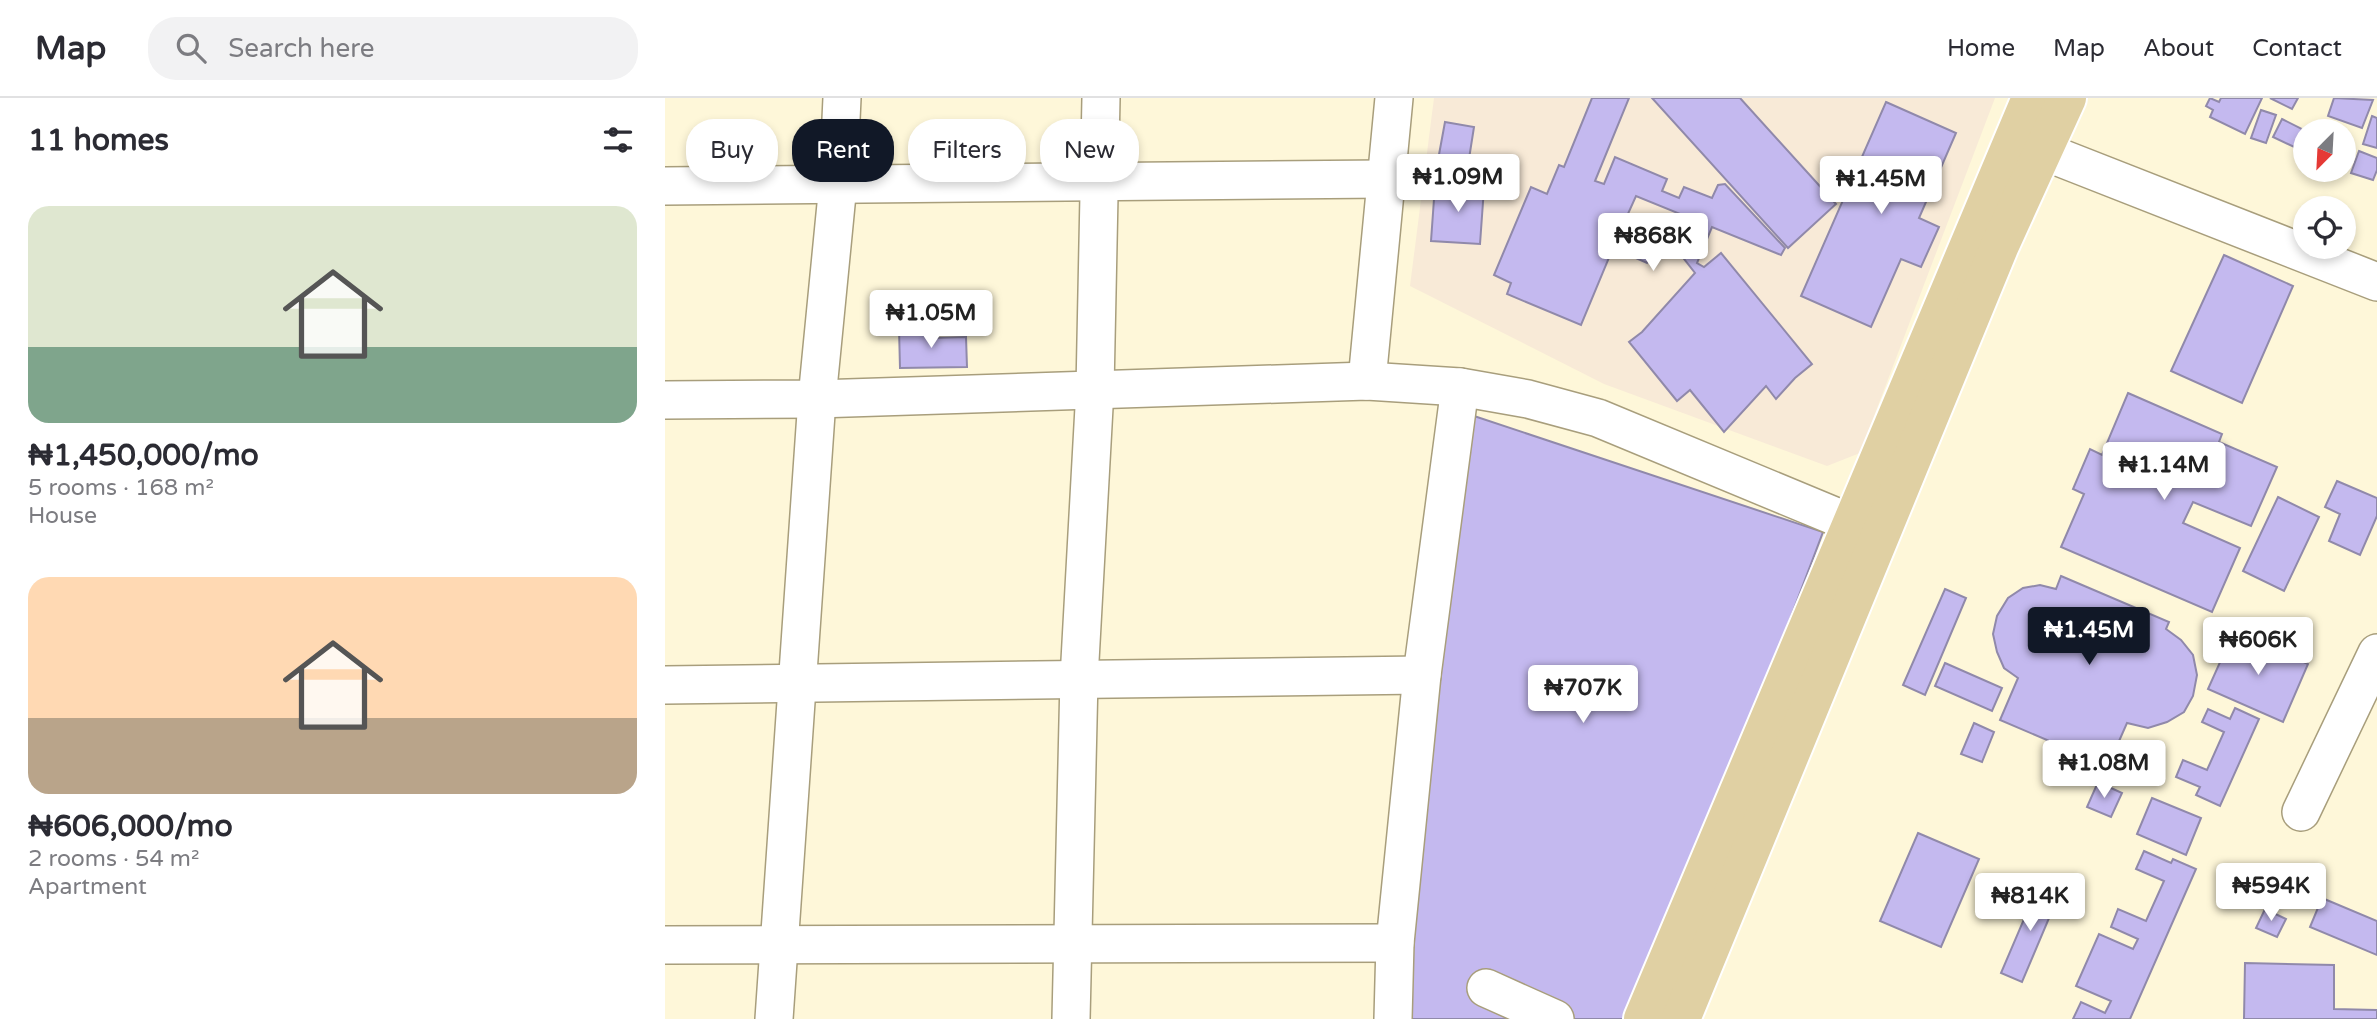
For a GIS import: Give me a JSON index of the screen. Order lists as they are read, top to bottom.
{
  "north": "bottom left",
  "page": {
    "header": "Map",
    "search": "Search here",
    "nav": [
      "Home",
      "Map",
      "About",
      "Contact"
    ],
    "heading": "11 homes",
    "chip": [
      "Buy",
      "Rent",
      "Filters",
      "New"
    ],
    "price": [
      "₦1.09M",
      "₦1.45M",
      "₦868K",
      "₦1.05M",
      "₦1.14M",
      "₦1.45M",
      "₦606K",
      "₦707K",
      "₦1.08M",
      "₦594K",
      "₦814K"
    ],
    "list": [
      {
        "name": "₦1,450,000/mo",
        "note": "5 rooms · 168 m² · House"
      },
      {
        "name": "₦606,000/mo",
        "note": "2 rooms · 54 m² · Apartment"
      }
    ]
  }
}
